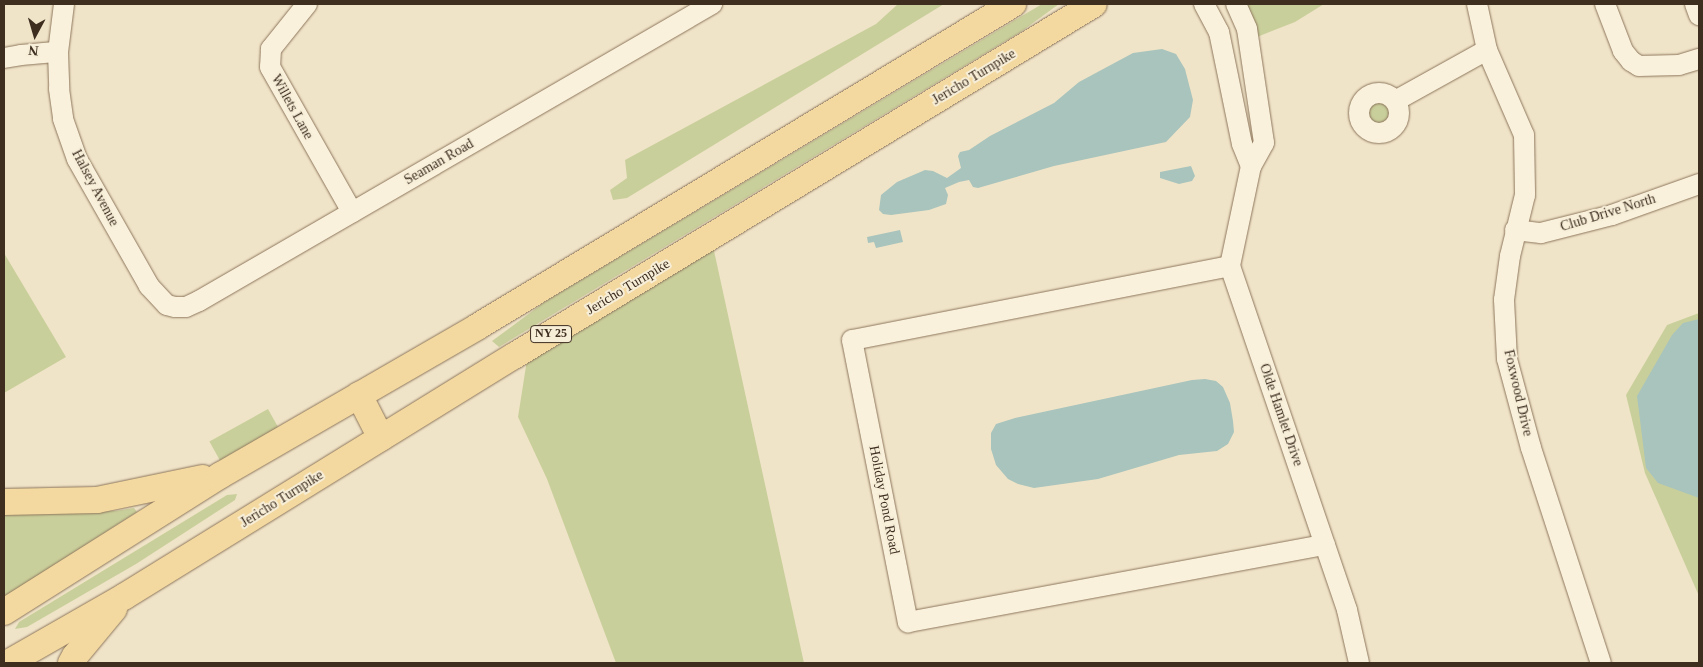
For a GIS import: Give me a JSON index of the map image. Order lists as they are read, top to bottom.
{
  "streets": {
    "main road": ["Jericho Turnpike", "NY 25"],
    "street": [
      "Willets Lane",
      "Seaman Road",
      "Halsey Avenue",
      "Club Drive North",
      "Foxwood Drive",
      "Olde Hamlet Drive",
      "Holiday Pond Road"
    ]
  },
  "crossings": [
    ["Willets Lane", "Seaman Road"],
    ["Seaman Road", "Halsey Avenue"],
    ["Club Drive North", "Foxwood Drive"],
    ["Olde Hamlet Drive", "Holiday Pond Road"]
  ],
  "north": "bottom"
}
